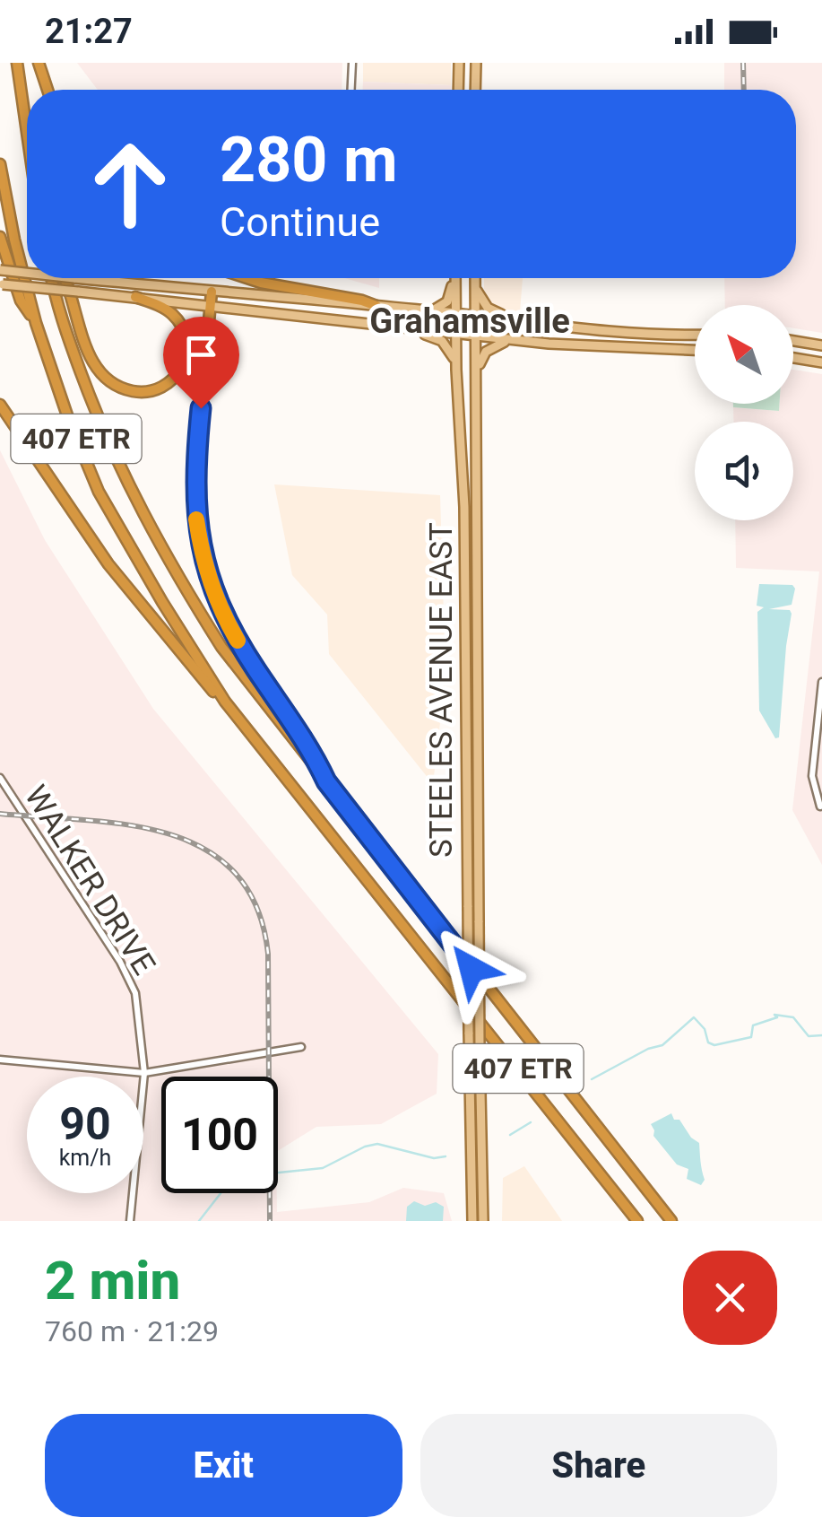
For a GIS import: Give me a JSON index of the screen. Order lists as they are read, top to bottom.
{
  "streets": {
    "highway": ["407 ETR"],
    "main road": ["STEELES AVENUE EAST"],
    "street": ["WALKER DRIVE"]
  },
  "districts": ["Grahamsville"],
  "north": "top left",
  "page": {
    "status": "21:27",
    "turn": ["280 m", "Continue"],
    "speed": "90 km/h",
    "limit": "100",
    "heading": ["2 min", "760 m · 21:29"],
    "buttons": ["Exit", "Share"]
  }
}
